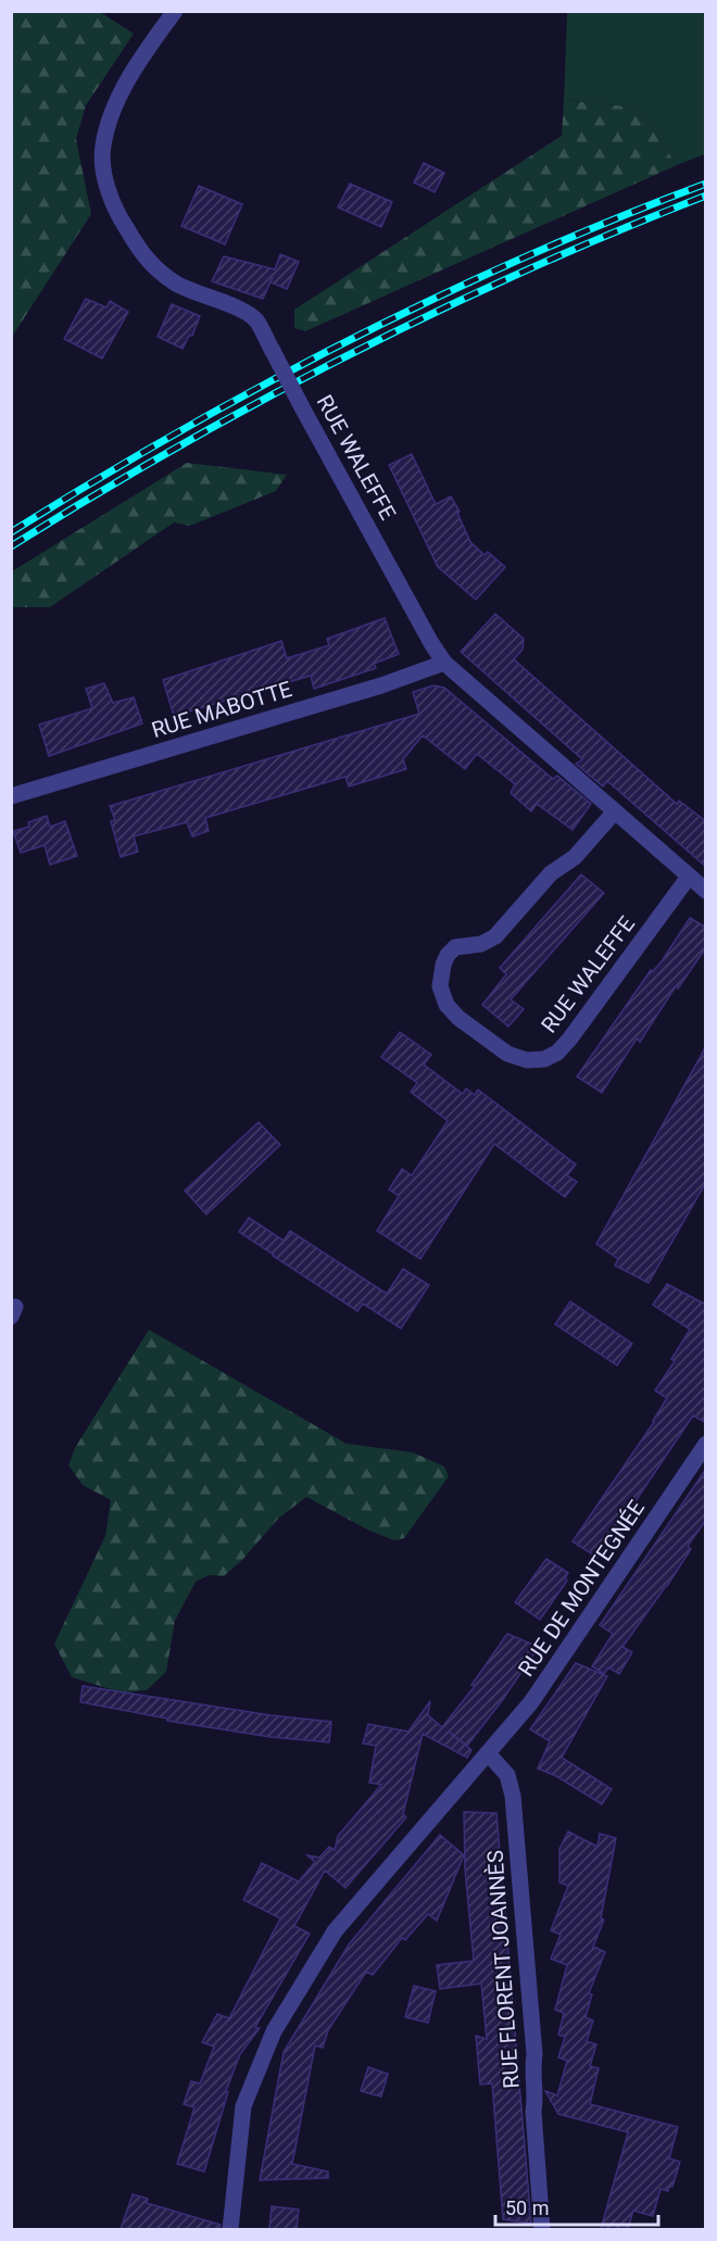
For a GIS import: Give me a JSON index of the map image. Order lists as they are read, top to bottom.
{
  "streets": {
    "street": [
      "RUE WALEFFE",
      "RUE MABOTTE",
      "RUE DE MONTEGNÉE",
      "RUE FLORENT JOANNÈS"
    ]
  },
  "crossings": [
    ["RUE WALEFFE", "RUE MABOTTE"],
    ["RUE DE MONTEGNÉE", "RUE FLORENT JOANNÈS"]
  ],
  "scale_bar": "50 m"
}
